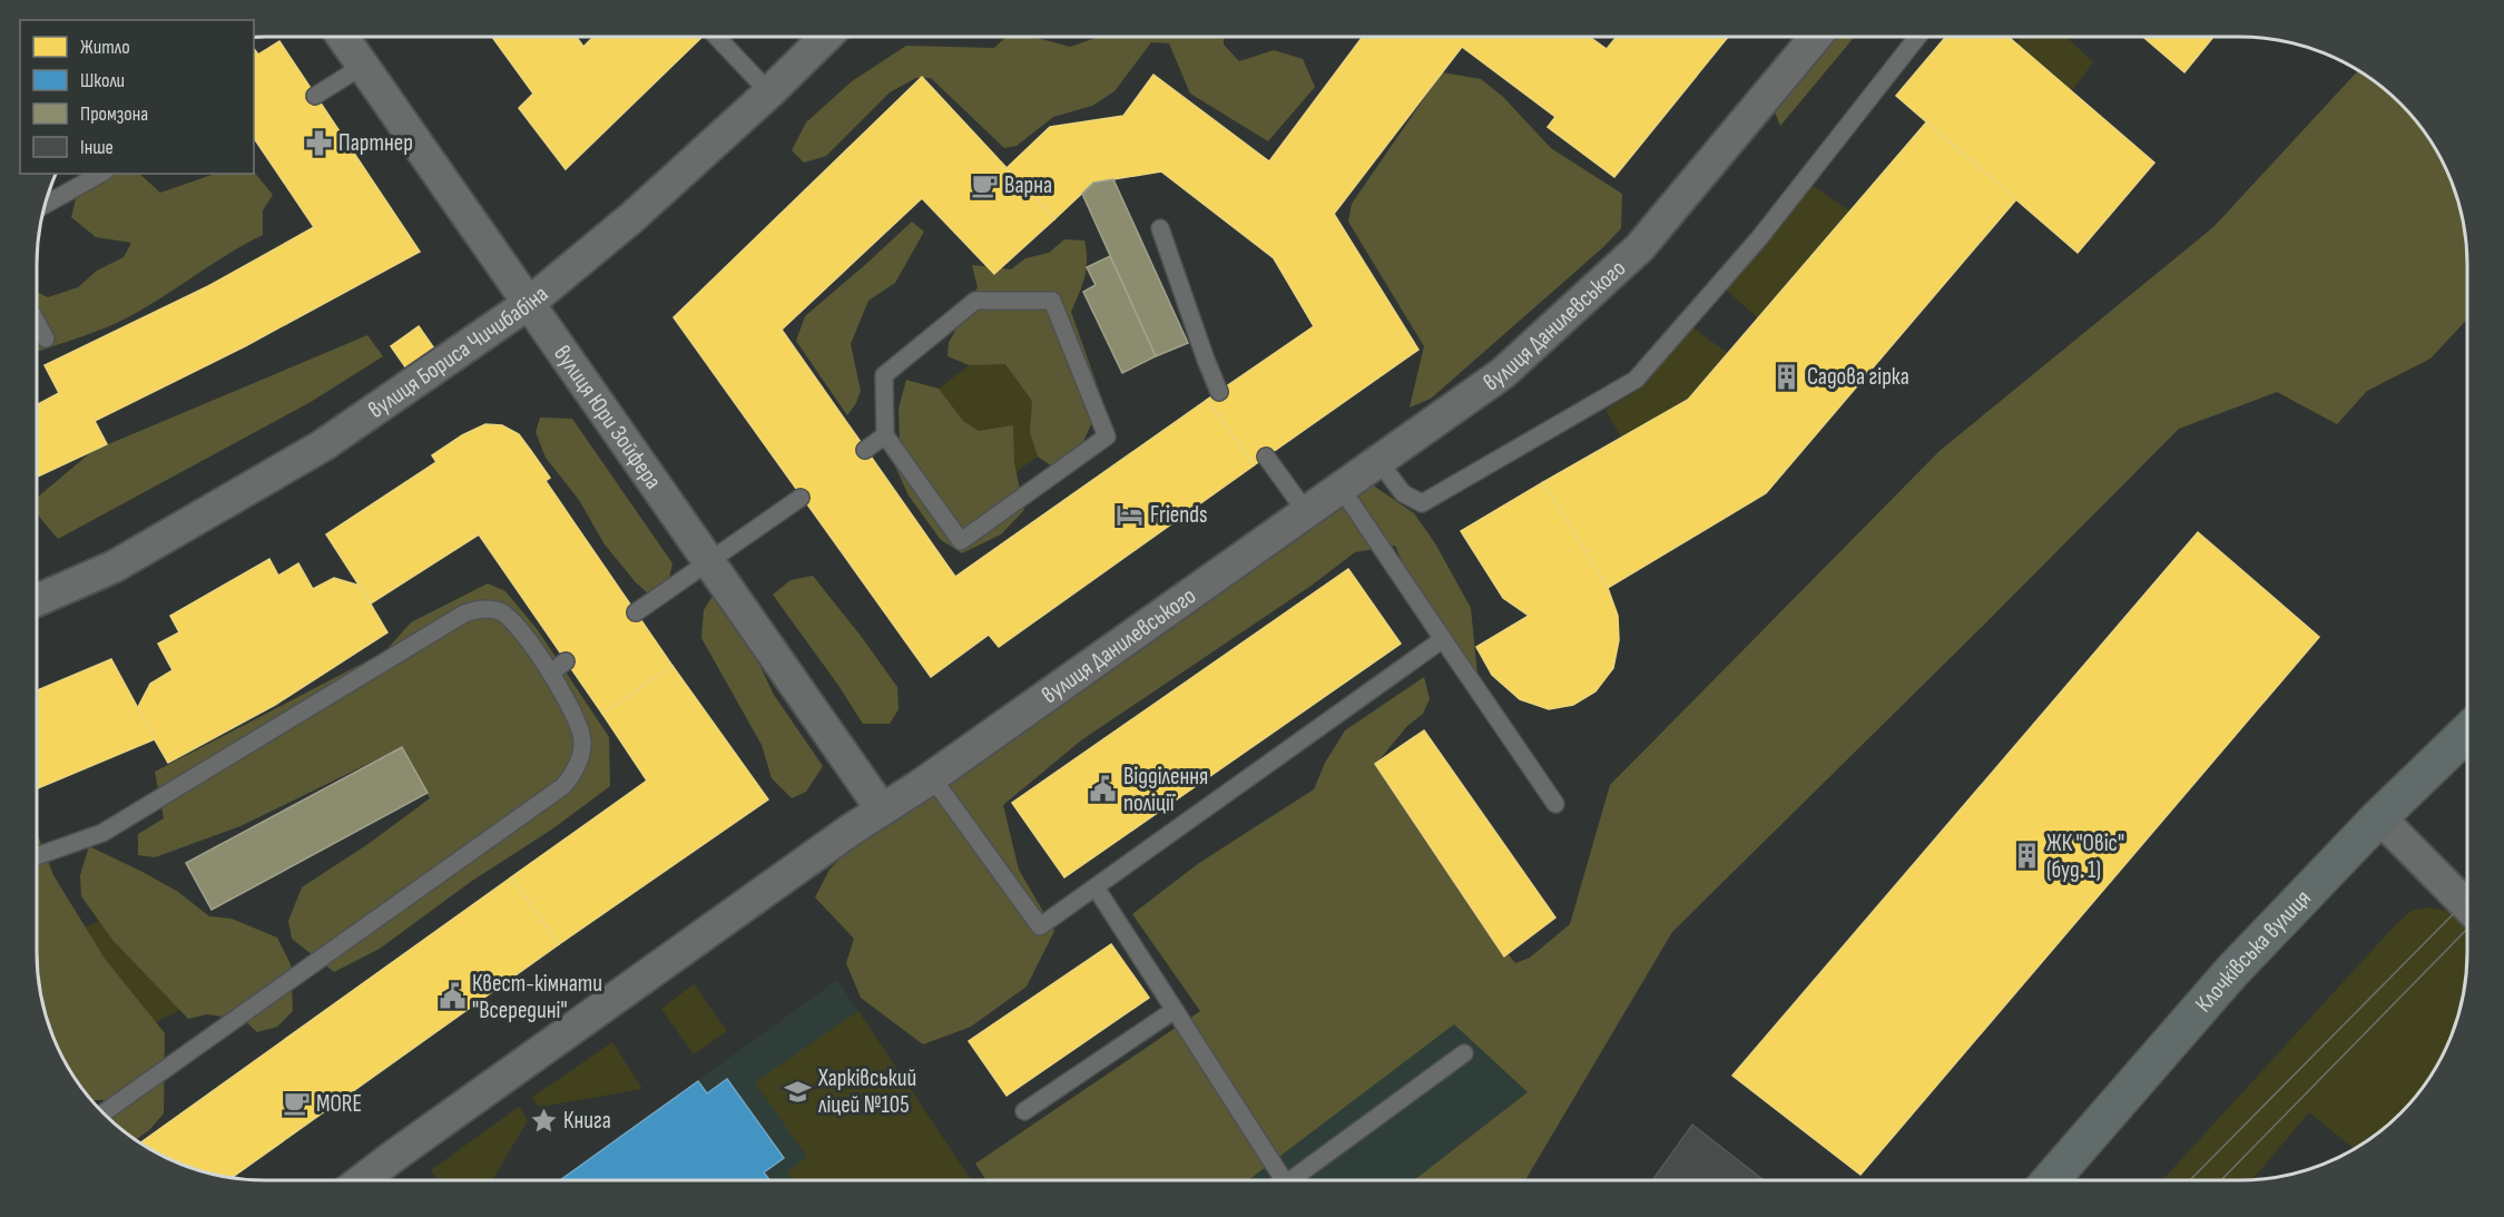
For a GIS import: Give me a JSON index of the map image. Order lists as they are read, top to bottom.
{
  "streets": {
    "main road": ["Клочківська вулиця"],
    "street": ["вулиця Данилевського", "вулиця Бориса Чичибабіна", "вулиця Юри Зойфера"]
  },
  "crossings": [
    ["вулиця Данилевського", "вулиця Юри Зойфера"],
    ["вулиця Бориса Чичибабіна", "вулиця Юри Зойфера"]
  ],
  "places": {
    "pharmacy": ["Партнер"],
    "cafe": ["Варна", "MORE"],
    "building": ["Садова гірка", "ЖК \"Овіс\" (буд. 1)"],
    "hotel": ["Friends"],
    "public building": ["Відділення поліції", "Квест-кімнати \"Всередині\""],
    "school or university": ["Харківський ліцей №105"],
    "place": ["Книга"]
  },
  "legend": [
    "Житло",
    "Школи",
    "Промзона",
    "Інше"
  ]
}
